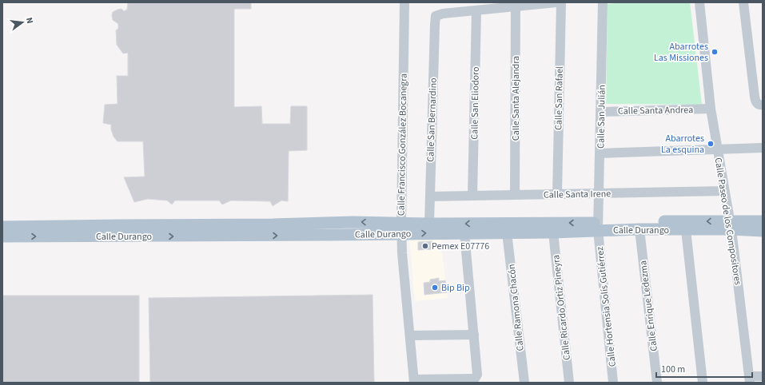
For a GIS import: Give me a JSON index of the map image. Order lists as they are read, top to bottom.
{
  "streets": {
    "main road": ["Calle Durango"],
    "street": [
      "Calle Santa Alejandra",
      "Calle San Rafael",
      "Calle San Eliodoro",
      "Calle Santa Andrea",
      "Calle San Julián",
      "Calle San Bernardino",
      "Calle Francisco González Bocanegra",
      "Calle Santa Irene",
      "Calle Paseo de los Compositores",
      "Calle Enrique Ledezma",
      "Calle Hortensia Solís Gutiérrez",
      "Calle Ramona Chacón",
      "Calle Ricardo Ortiz Pineyra"
    ]
  },
  "crossings": [
    ["Calle Santa Alejandra", "Calle Santa Irene"],
    ["Calle San Rafael", "Calle Santa Irene"],
    ["Calle San Eliodoro", "Calle San Bernardino"],
    ["Calle San Eliodoro", "Calle Santa Irene"],
    ["Calle Santa Andrea", "Calle San Julián"],
    ["Calle Santa Andrea", "Calle Paseo de los Compositores"],
    ["Calle San Julián", "Calle Santa Irene"],
    ["Calle San Julián", "Calle Durango"],
    ["Calle San Julián", "Calle Hortensia Solís Gutiérrez"],
    ["Calle San Bernardino", "Calle Santa Irene"],
    ["Calle San Bernardino", "Calle Durango"],
    ["Calle Francisco González Bocanegra", "Calle Durango"],
    ["Calle Santa Irene", "Calle Paseo de los Compositores"],
    ["Calle Paseo de los Compositores", "Calle Durango"],
    ["Calle Durango", "Calle Enrique Ledezma"],
    ["Calle Durango", "Calle Hortensia Solís Gutiérrez"],
    ["Calle Durango", "Calle Ramona Chacón"],
    ["Calle Durango", "Calle Ricardo Ortiz Pineyra"]
  ],
  "places": [
    "Abarrotes Las Missiones",
    "Abarrotes La esquina",
    "Pemex E07776",
    "Bip Bip"
  ],
  "scale_bar": "100 m",
  "north": "right"
}
